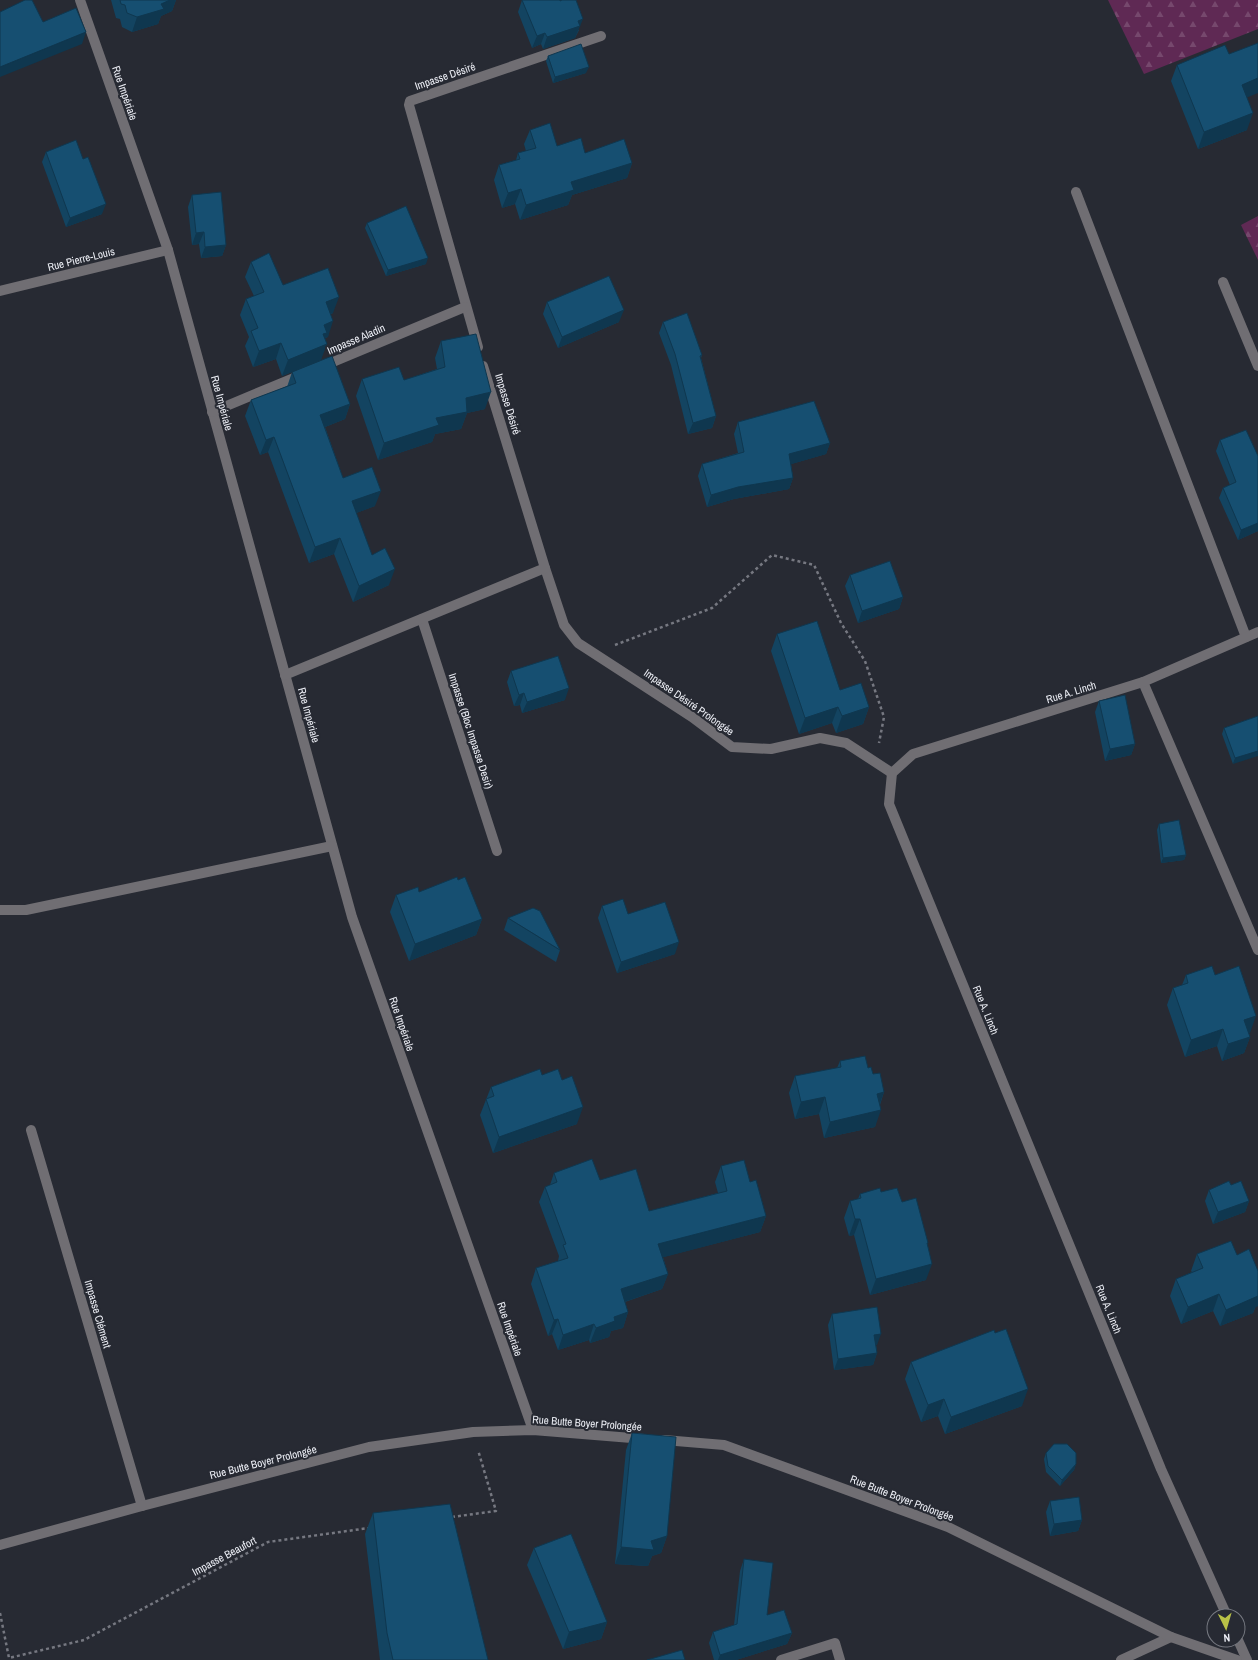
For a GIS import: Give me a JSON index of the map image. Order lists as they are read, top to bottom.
{
  "streets": {
    "street": [
      "Impasse Désiré",
      "Rue Impériale",
      "Rue Pierre-Louis",
      "Impasse Aladin",
      "Rue A. Linch",
      "Impasse Désiré Prolongée",
      "Impasse (Bloc Impasse Desir)",
      "Impasse Clément",
      "Rue Butte Boyer Prolongée"
    ],
    "path": ["Impasse Beaufort"]
  },
  "crossings": [
    ["Impasse Désiré", "Impasse Aladin"],
    ["Impasse Désiré", "Impasse Désiré Prolongée"],
    ["Rue Impériale", "Rue Pierre-Louis"],
    ["Rue Impériale", "Impasse Aladin"],
    ["Rue Impériale", "Rue Butte Boyer Prolongée"],
    ["Rue A. Linch", "Impasse Désiré Prolongée"],
    ["Impasse Clément", "Rue Butte Boyer Prolongée"]
  ],
  "north": "bottom"
}
